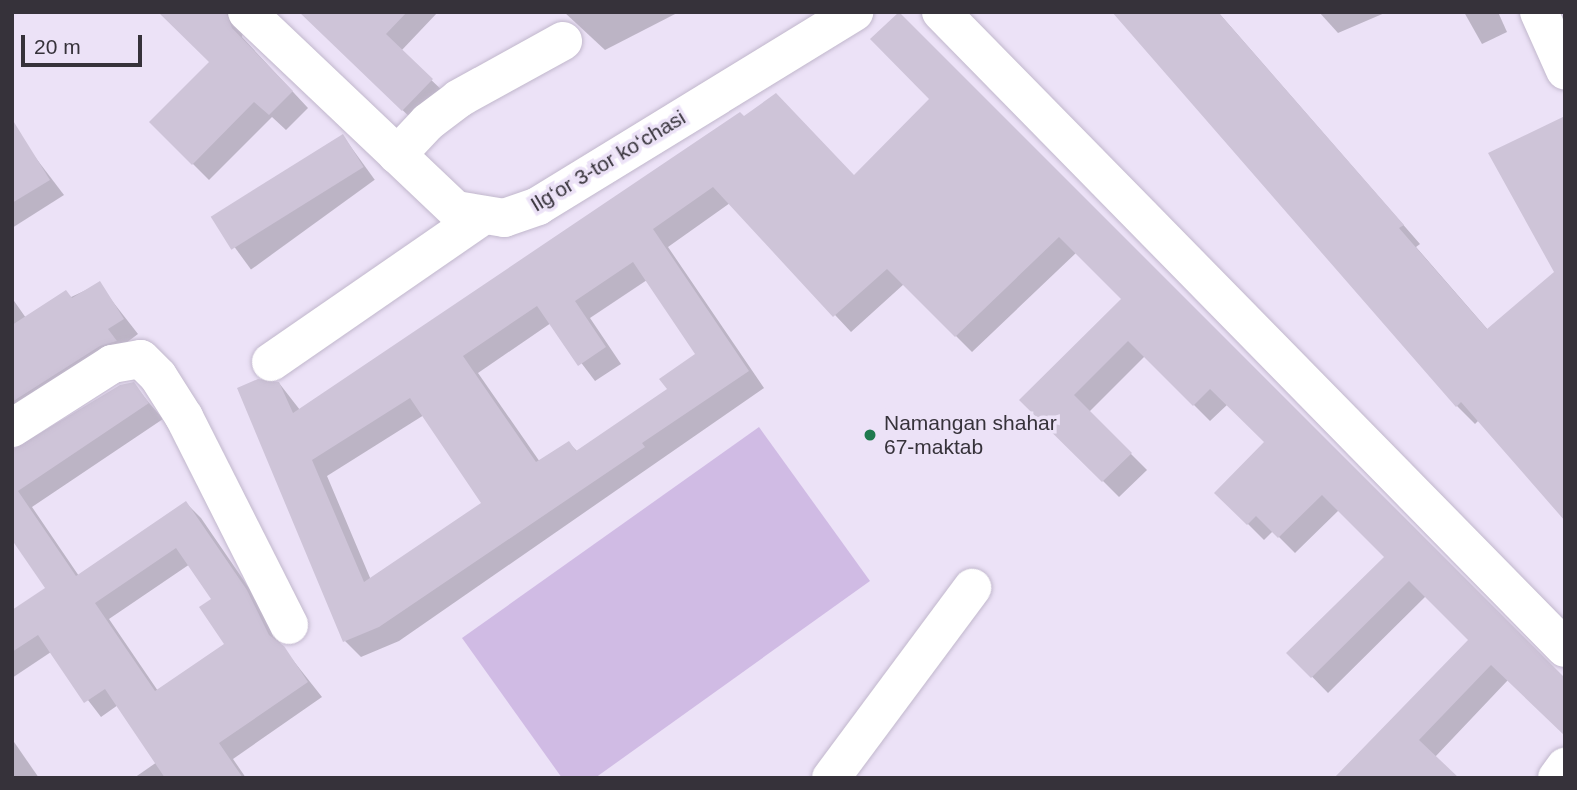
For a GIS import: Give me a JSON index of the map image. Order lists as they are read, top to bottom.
{
  "streets": {
    "street": ["Ilgʻor 3-tor koʻchasi"]
  },
  "places": ["Namangan shahar 67-maktab"],
  "scale_bar": "20 m"
}
